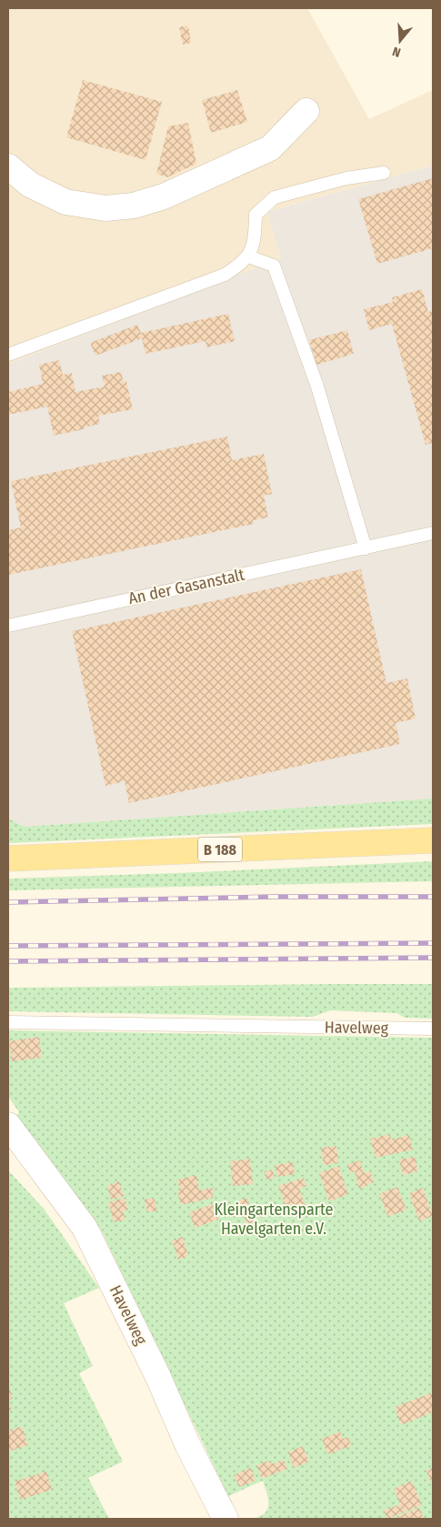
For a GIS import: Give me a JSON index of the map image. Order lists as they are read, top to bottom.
{
  "streets": {
    "main road": ["B 188"],
    "street": ["Havelweg"],
    "lane": ["An der Gasanstalt"]
  },
  "parks": ["Kleingartensparte Havelgarten e.V."],
  "north": "bottom"
}
